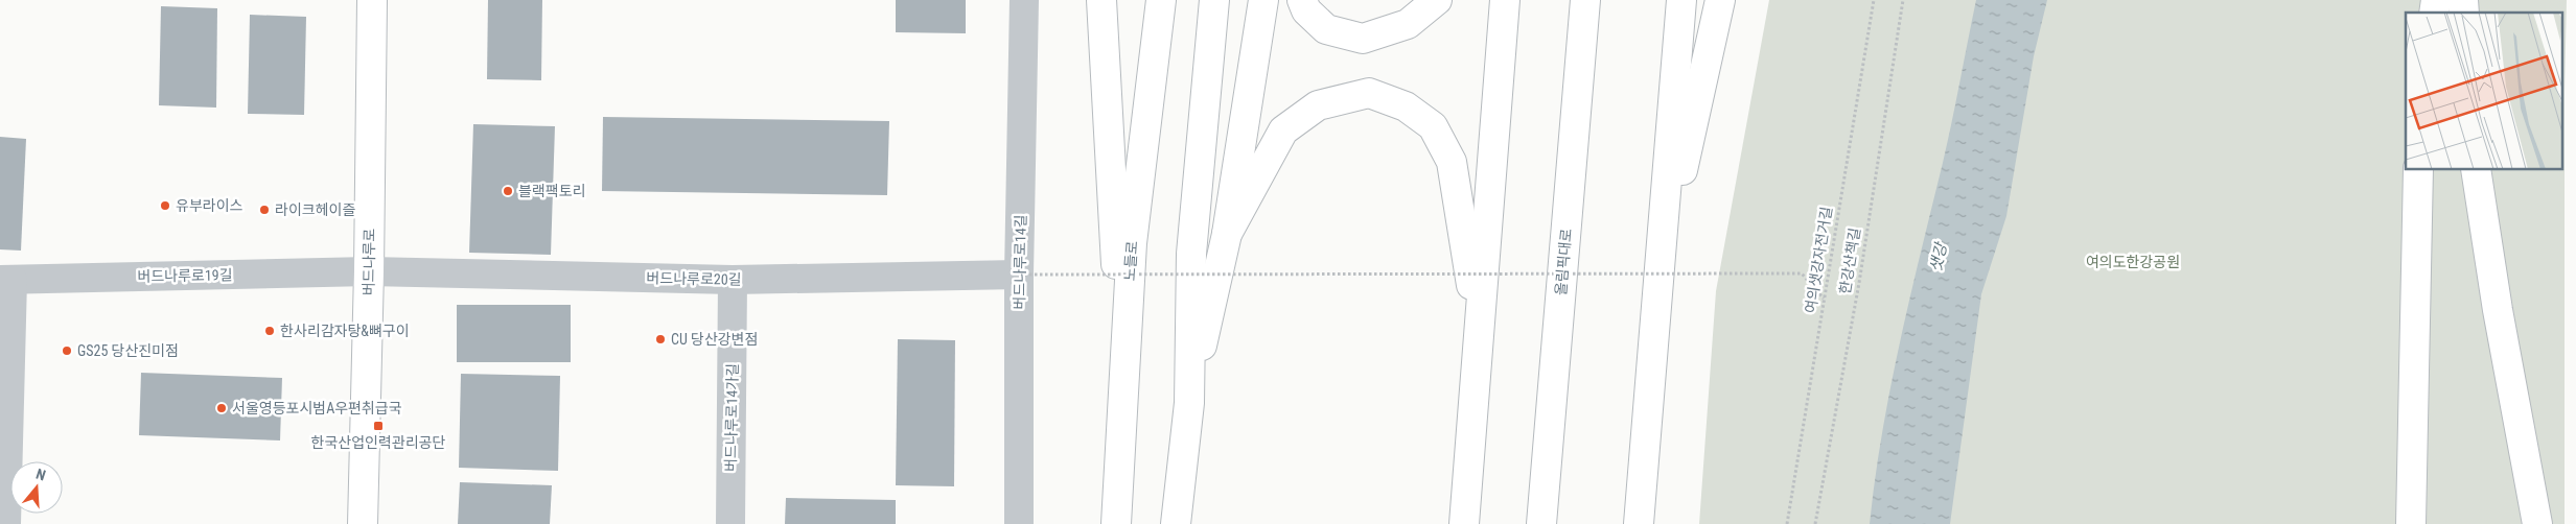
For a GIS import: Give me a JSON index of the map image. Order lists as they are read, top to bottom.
{
  "streets": {
    "main road": ["노들로", "버드나루로", "올림픽대로"],
    "street": [
      "버드나루로14길",
      "버드나루로19길",
      "버드나루로20길",
      "버드나루로14가길"
    ],
    "path": ["여의샛강자전거길", "한강산책길"]
  },
  "crossings": [
    ["버드나루로", "버드나루로19길"],
    ["버드나루로", "버드나루로20길"],
    ["버드나루로14길", "버드나루로20길"],
    ["버드나루로19길", "버드나루로20길"],
    ["버드나루로20길", "버드나루로14가길"]
  ],
  "water": ["샛강"],
  "parks": ["여의도한강공원"],
  "places": {
    "other": [
      "블랙팩토리",
      "유부라이스",
      "라이크헤이즐",
      "한사리감자탕&뼈구이",
      "CU 당산강변점",
      "GS25 당산진미점",
      "서울영등포시범A우편취급국"
    ],
    "transit": ["한국산업인력관리공단"]
  },
  "north": "top"
}
